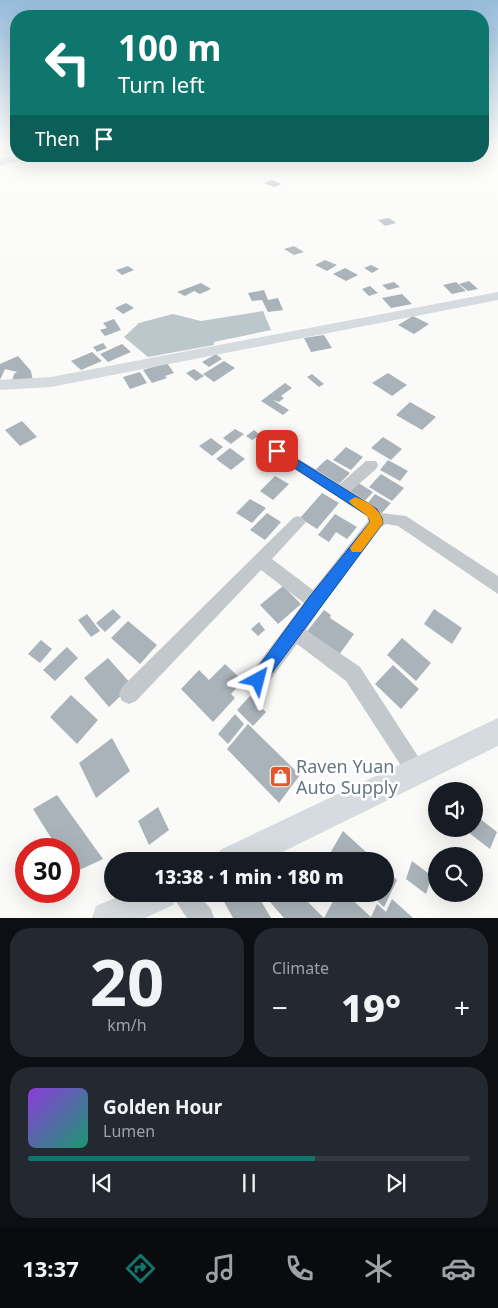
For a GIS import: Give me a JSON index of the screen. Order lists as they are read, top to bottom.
{
  "places": {
    "shop": ["Raven Yuan Auto Supply"]
  },
  "page": {
    "turn": ["100 m", "Turn left"],
    "then": "Then",
    "limit": "30",
    "trip": "13:38 · 1 min · 180 m",
    "tile": [
      ["20", "km/h"],
      "Climate"
    ],
    "heat": ["−", "19°", "+"],
    "song": ["Golden Hour", "Lumen"],
    "tabs": "13:37"
  }
}
